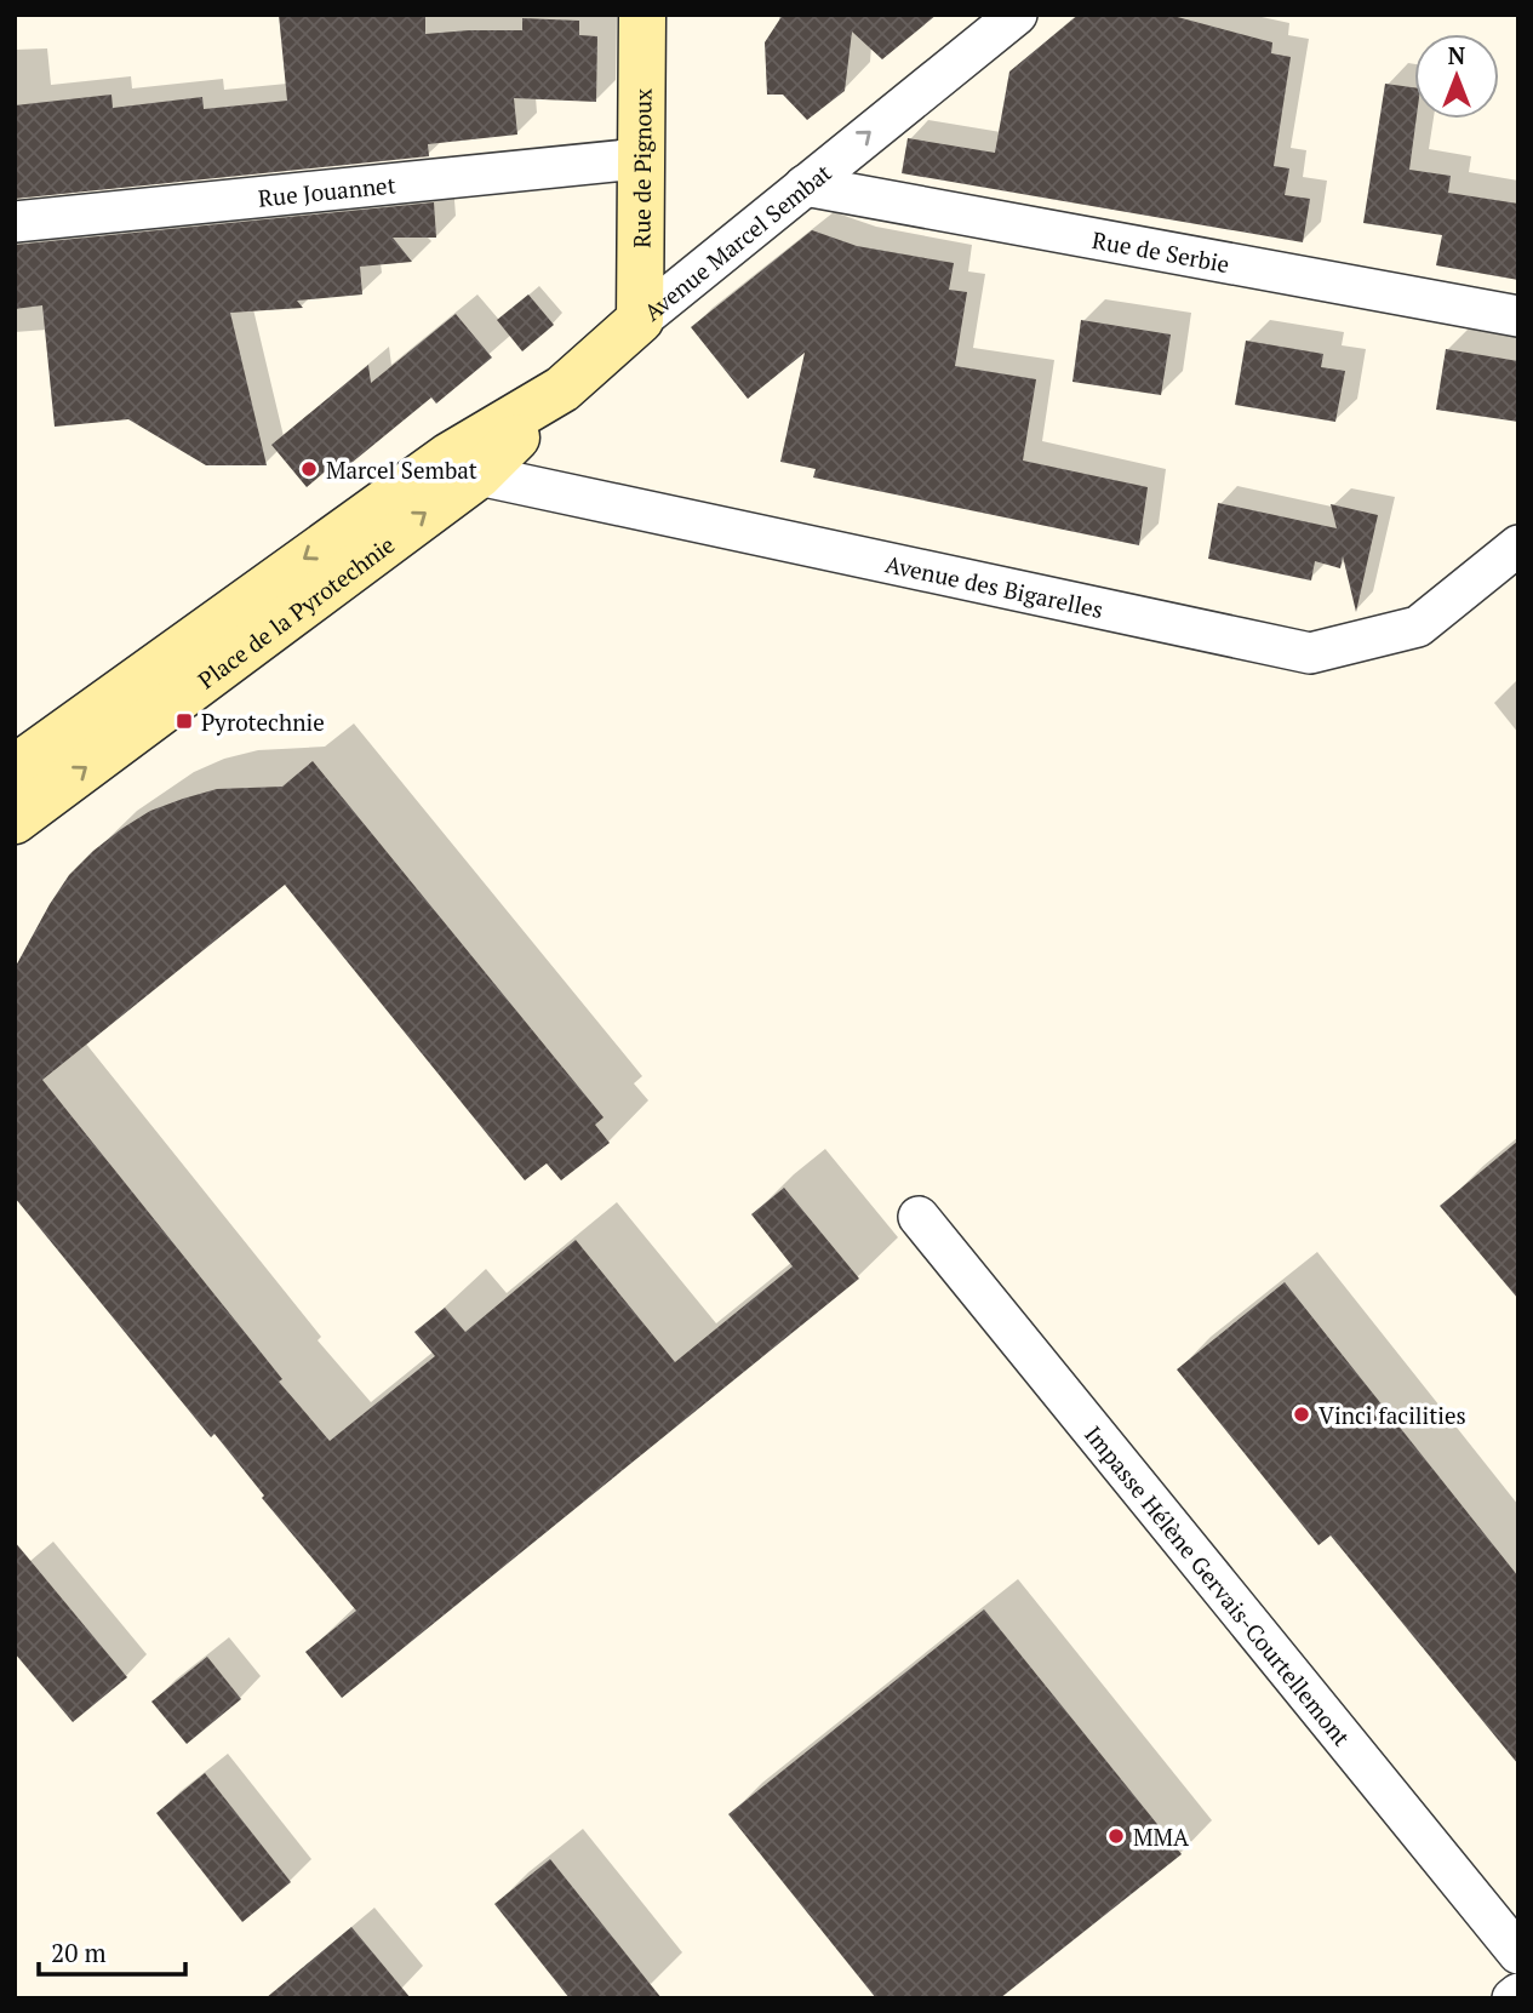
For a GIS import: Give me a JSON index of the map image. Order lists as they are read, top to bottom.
{
  "streets": {
    "main road": ["Rue de Pignoux", "Avenue Marcel Sembat", "Place de la Pyrotechnie"],
    "street": [
      "Rue Jouannet",
      "Rue de Serbie",
      "Avenue des Bigarelles",
      "Impasse Hélène Gervais-Courtellemont"
    ]
  },
  "crossings": [
    ["Rue de Pignoux", "Rue Jouannet"],
    ["Rue de Pignoux", "Avenue Marcel Sembat"],
    ["Avenue Marcel Sembat", "Rue de Serbie"],
    ["Avenue Marcel Sembat", "Avenue des Bigarelles"],
    ["Avenue Marcel Sembat", "Place de la Pyrotechnie"],
    ["Avenue des Bigarelles", "Place de la Pyrotechnie"]
  ],
  "one_way": ["Avenue Marcel Sembat"],
  "places": {
    "other": ["Marcel Sembat", "Vinci facilities", "MMA"],
    "transit": ["Pyrotechnie"]
  },
  "scale_bar": "20 m",
  "north": "top"
}
